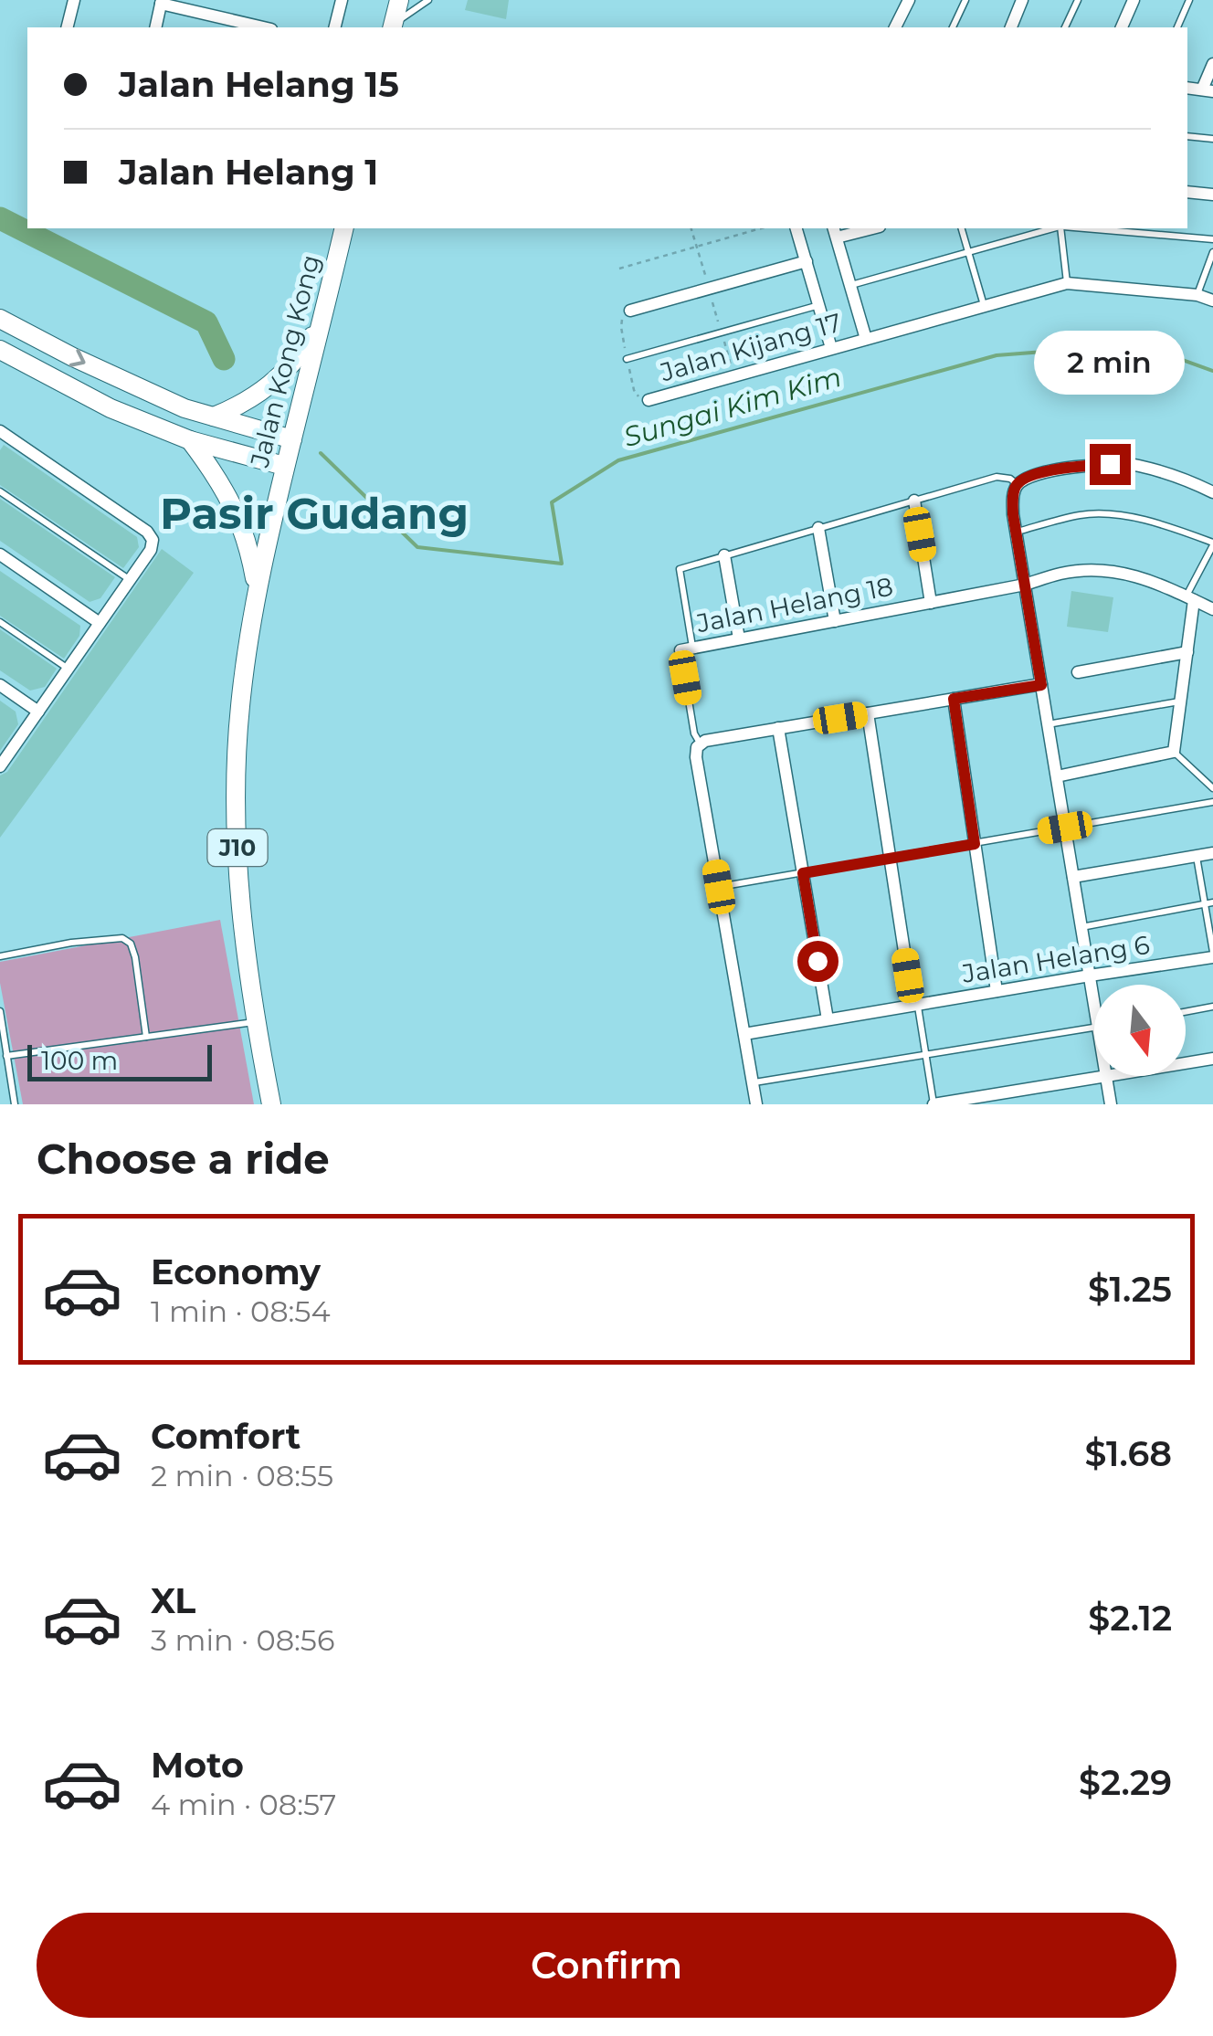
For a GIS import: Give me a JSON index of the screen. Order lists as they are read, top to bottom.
{
  "streets": {
    "main road": ["Jalan Kong Kong", "J10"],
    "street": ["Jalan Kijang 17", "Jalan Helang 18", "Jalan Helang 6"]
  },
  "districts": ["Pasir Gudang"],
  "water": ["Sungai Kim Kim"],
  "scale_bar": "100 m",
  "north": "bottom",
  "page": {
    "banner": ["Jalan Helang 15", "Jalan Helang 1"],
    "bubble": "2 min",
    "scale": "100 m",
    "heading": "Choose a ride",
    "list": [
      {
        "name": "Economy",
        "note": "1 min · 08:54",
        "value": "$1.25"
      },
      {
        "name": "Comfort",
        "note": "2 min · 08:55",
        "value": "$1.68"
      },
      {
        "name": "XL",
        "note": "3 min · 08:56",
        "value": "$2.12"
      },
      {
        "name": "Moto",
        "note": "4 min · 08:57",
        "value": "$2.29"
      }
    ],
    "buttons": "Confirm"
  }
}
